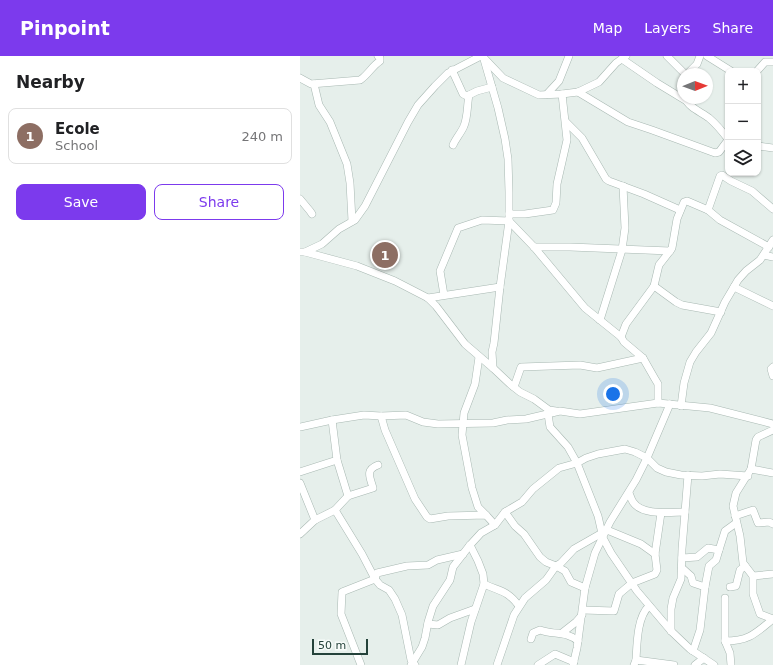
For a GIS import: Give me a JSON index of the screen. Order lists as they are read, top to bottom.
{
  "scale_bar": "50 m",
  "north": "right",
  "page": {
    "header": "Pinpoint",
    "nav": ["Map", "Layers", "Share"],
    "heading": "Nearby",
    "map_buttons": ["+", "−"],
    "list": [
      {
        "mark": "1",
        "name": "Ecole",
        "note": "School",
        "value": "240 m"
      }
    ],
    "buttons": ["Save", "Share"],
    "pins": "1",
    "scale": "50 m"
  }
}
